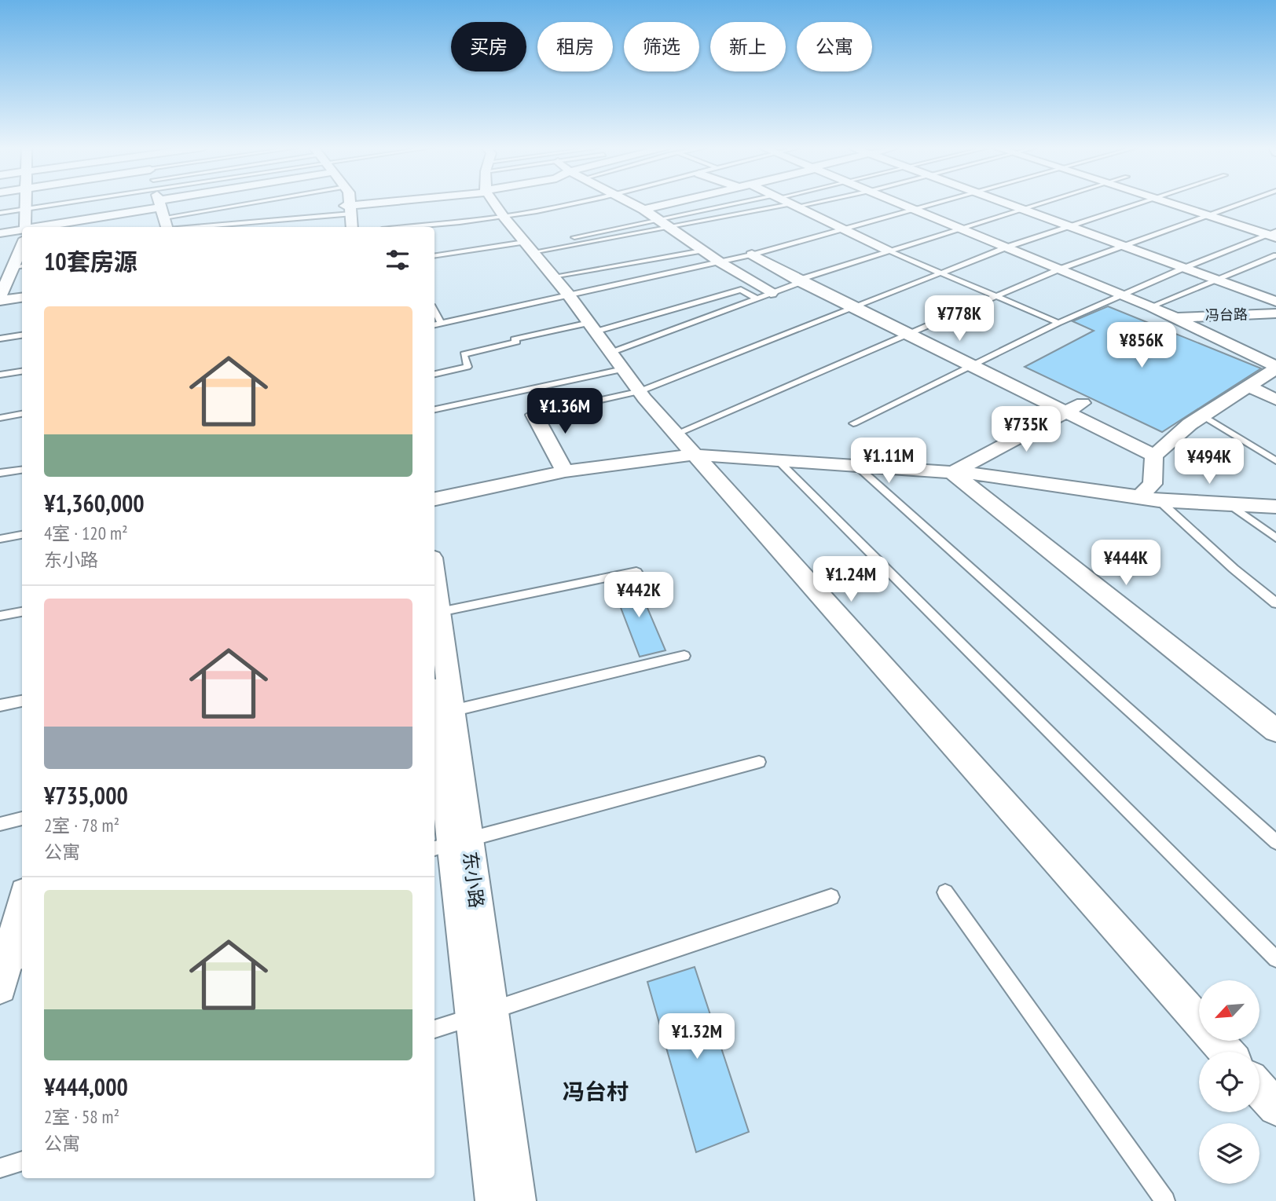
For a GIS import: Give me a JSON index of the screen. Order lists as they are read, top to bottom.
{
  "streets": {
    "street": ["冯台路", "东小路"]
  },
  "districts": ["冯台村"],
  "north": "bottom left",
  "page": {
    "chip": [
      "买房",
      "租房",
      "筛选",
      "新上",
      "公寓"
    ],
    "heading": "10套房源",
    "list": [
      {
        "name": "¥1,360,000",
        "note": "4室 · 120 m² · 东小路"
      },
      {
        "name": "¥735,000",
        "note": "2室 · 78 m² · 公寓"
      },
      {
        "name": "¥444,000",
        "note": "2室 · 58 m² · 公寓"
      }
    ],
    "price": [
      "¥778K",
      "¥856K",
      "¥1.36M",
      "¥735K",
      "¥1.11M",
      "¥494K",
      "¥444K",
      "¥1.24M",
      "¥442K",
      "¥1.32M"
    ]
  }
}
